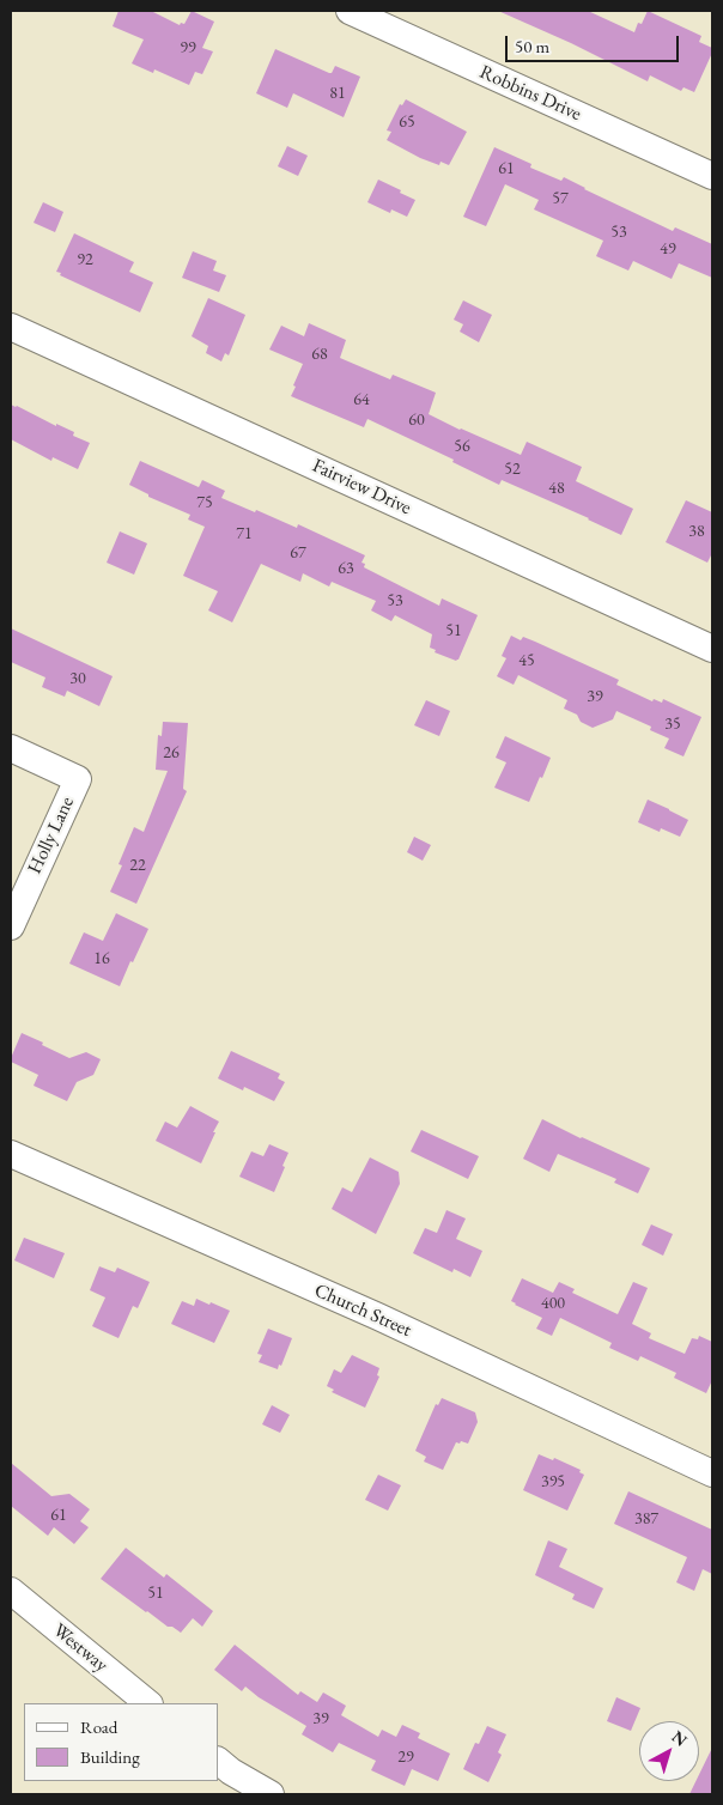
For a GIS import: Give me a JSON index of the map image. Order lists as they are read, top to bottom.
{
  "streets": {
    "street": [
      "Robbins Drive",
      "Fairview Drive",
      "Holly Lane",
      "Church Street",
      "Westway"
    ]
  },
  "house_numbers": [
    "99",
    "81",
    "65",
    "61",
    "57",
    "53",
    "49",
    "92",
    "68",
    "64",
    "60",
    "56",
    "52",
    "48",
    "75",
    "38",
    "71",
    "67",
    "63",
    "53",
    "51",
    "45",
    "30",
    "39",
    "35",
    "26",
    "22",
    "16",
    "400",
    "395",
    "61",
    "387",
    "51",
    "39",
    "29"
  ],
  "legend": ["Road", "Building"],
  "scale_bar": "50 m",
  "north": "top right"
}
